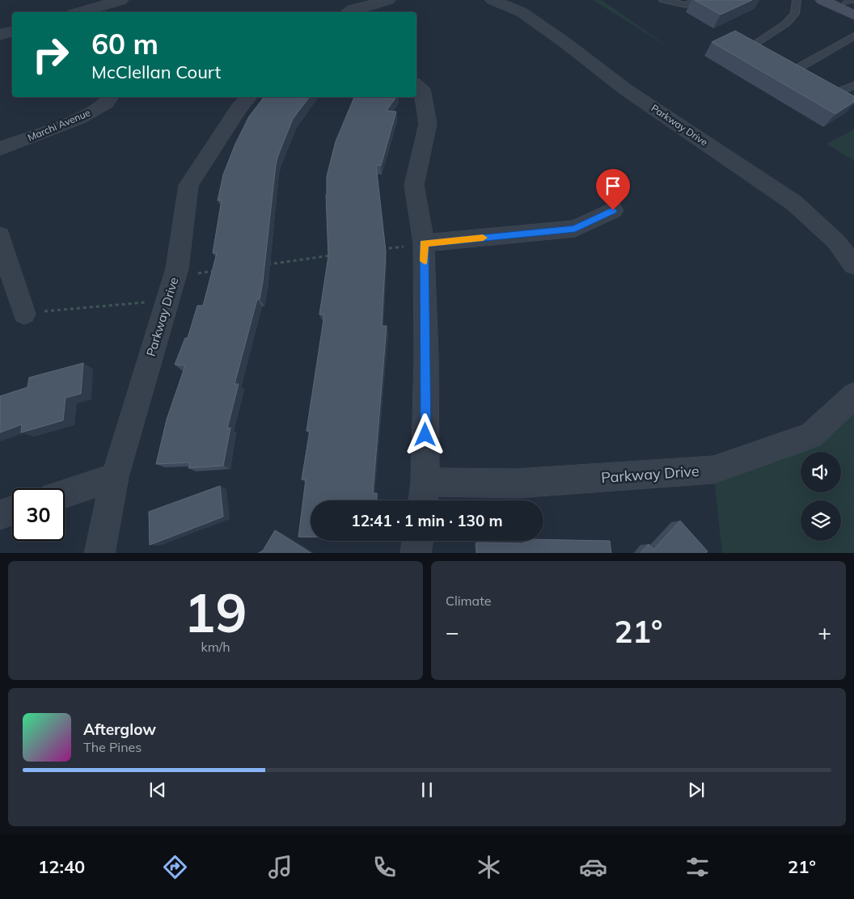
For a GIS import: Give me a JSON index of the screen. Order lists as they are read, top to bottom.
{
  "streets": {
    "street": ["Marchi Avenue", "Parkway Drive"]
  },
  "page": {
    "turn": ["60 m", "McClellan Court"],
    "limit": "30",
    "trip": "12:41 · 1 min · 130 m",
    "tile": [
      ["19", "km/h"],
      "Climate"
    ],
    "heat": ["−", "21°", "+"],
    "song": ["Afterglow", "The Pines"],
    "tabs": ["12:40", "21°"]
  }
}
